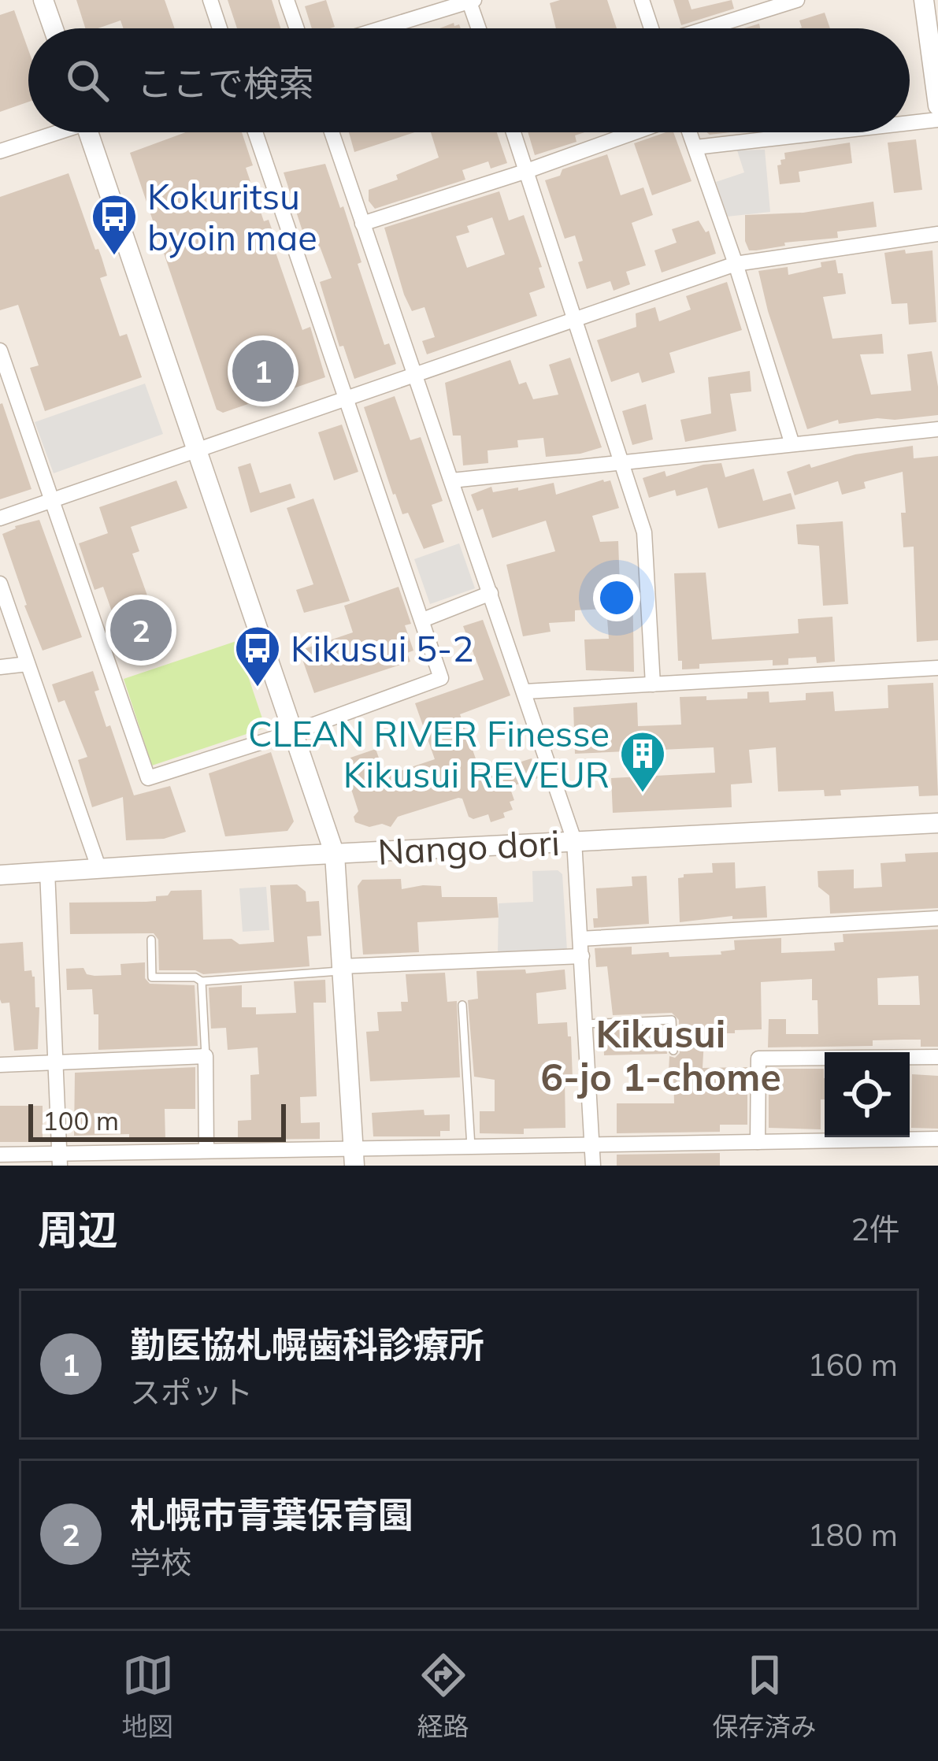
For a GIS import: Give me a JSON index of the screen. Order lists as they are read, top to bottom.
{
  "streets": {
    "street": ["Nango dori"]
  },
  "districts": ["Kikusui 6-jo 1-chome"],
  "places": {
    "bus stop": ["Kokuritsu byoin mae", "Kikusui 5-2"],
    "building": ["CLEAN RIVER Finesse Kikusui REVEUR"]
  },
  "scale_bar": "100 m",
  "page": {
    "search": "ここで検索",
    "pins": ["1", "2"],
    "scale": "100 m",
    "heading": ["周辺", "2件"],
    "list": [
      {
        "mark": "1",
        "name": "勤医協札幌歯科診療所",
        "note": "スポット",
        "value": "160 m"
      },
      {
        "mark": "2",
        "name": "札幌市青葉保育園",
        "note": "学校",
        "value": "180 m"
      }
    ],
    "nav": ["地図", "経路", "保存済み"]
  }
}
